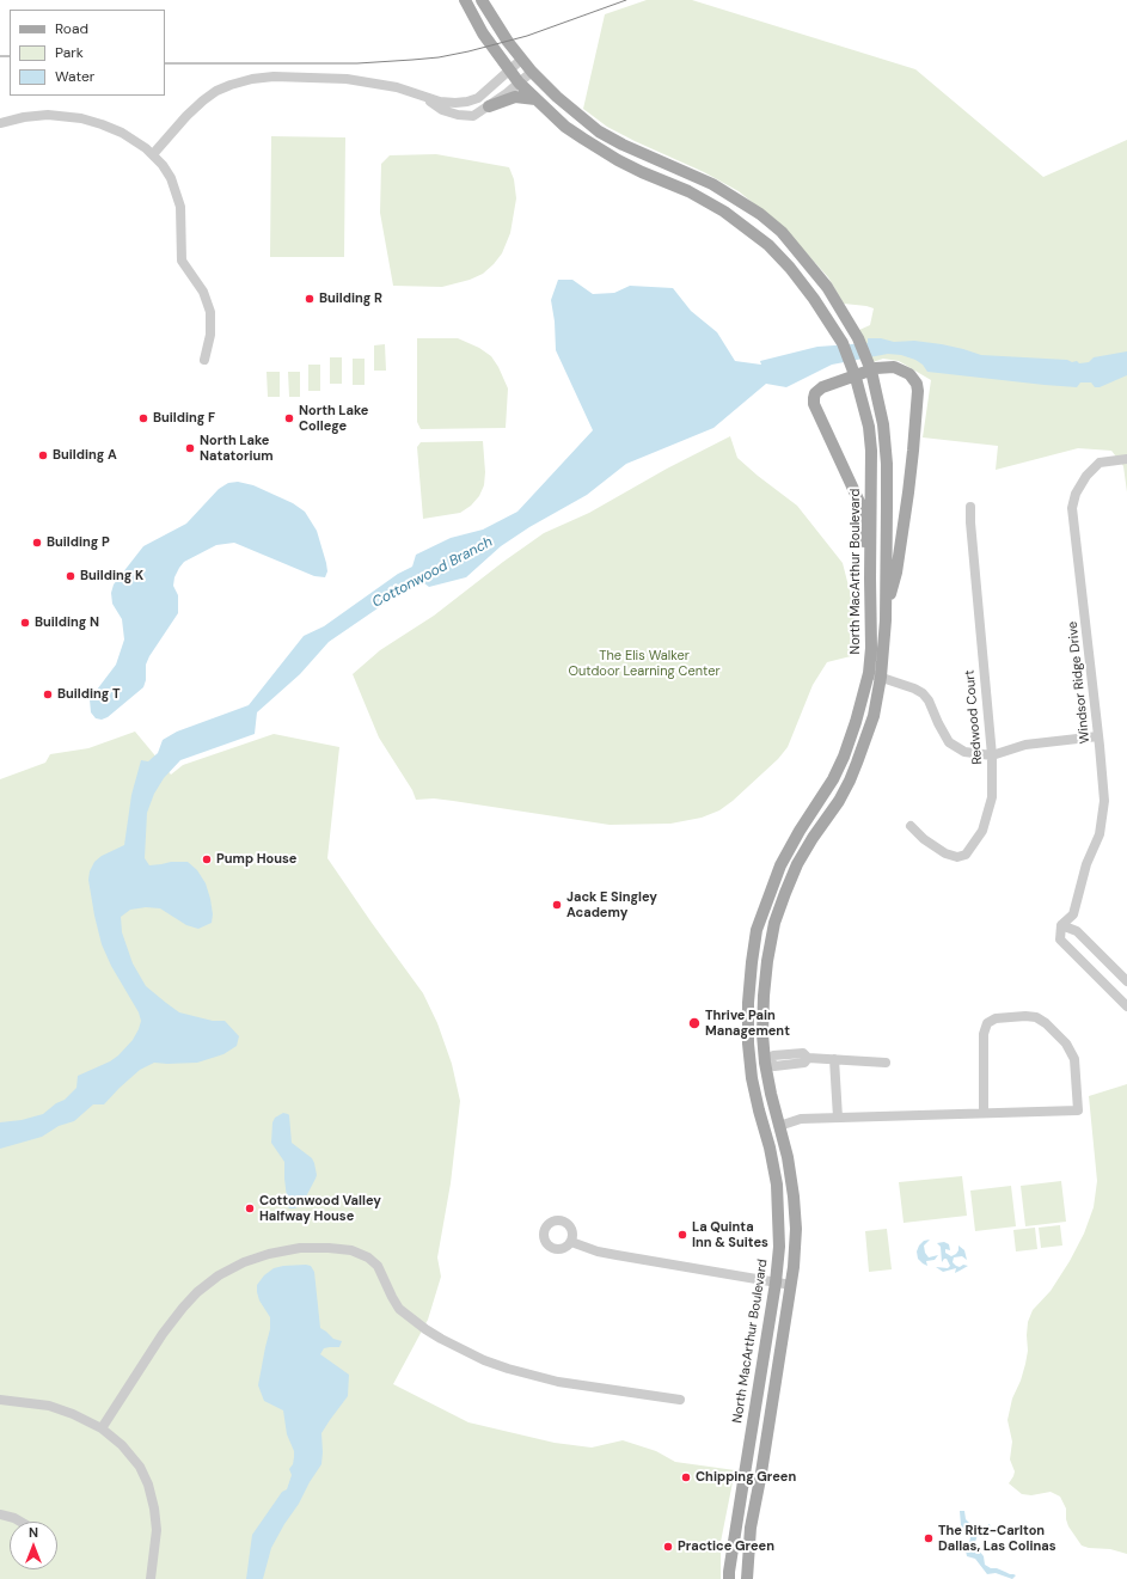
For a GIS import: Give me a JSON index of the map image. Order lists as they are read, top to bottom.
{
  "streets": {
    "main road": ["North MacArthur Boulevard"],
    "street": ["Windsor Ridge Drive", "Redwood Court"]
  },
  "water": ["Cottonwood Branch"],
  "parks": ["The Elis Walker Outdoor Learning Center"],
  "places": [
    "Building R",
    "Building F",
    "North Lake College",
    "North Lake Natatorium",
    "Building A",
    "Building P",
    "Building K",
    "Building N",
    "Building T",
    "Pump House",
    "Jack E Singley Academy",
    "Thrive Pain Management",
    "Cottonwood Valley Halfway House",
    "La Quinta Inn & Suites",
    "Chipping Green",
    "The Ritz-Carlton Dallas, Las Colinas",
    "Practice Green"
  ],
  "legend": ["Road", "Park", "Water"],
  "north": "top"
}
